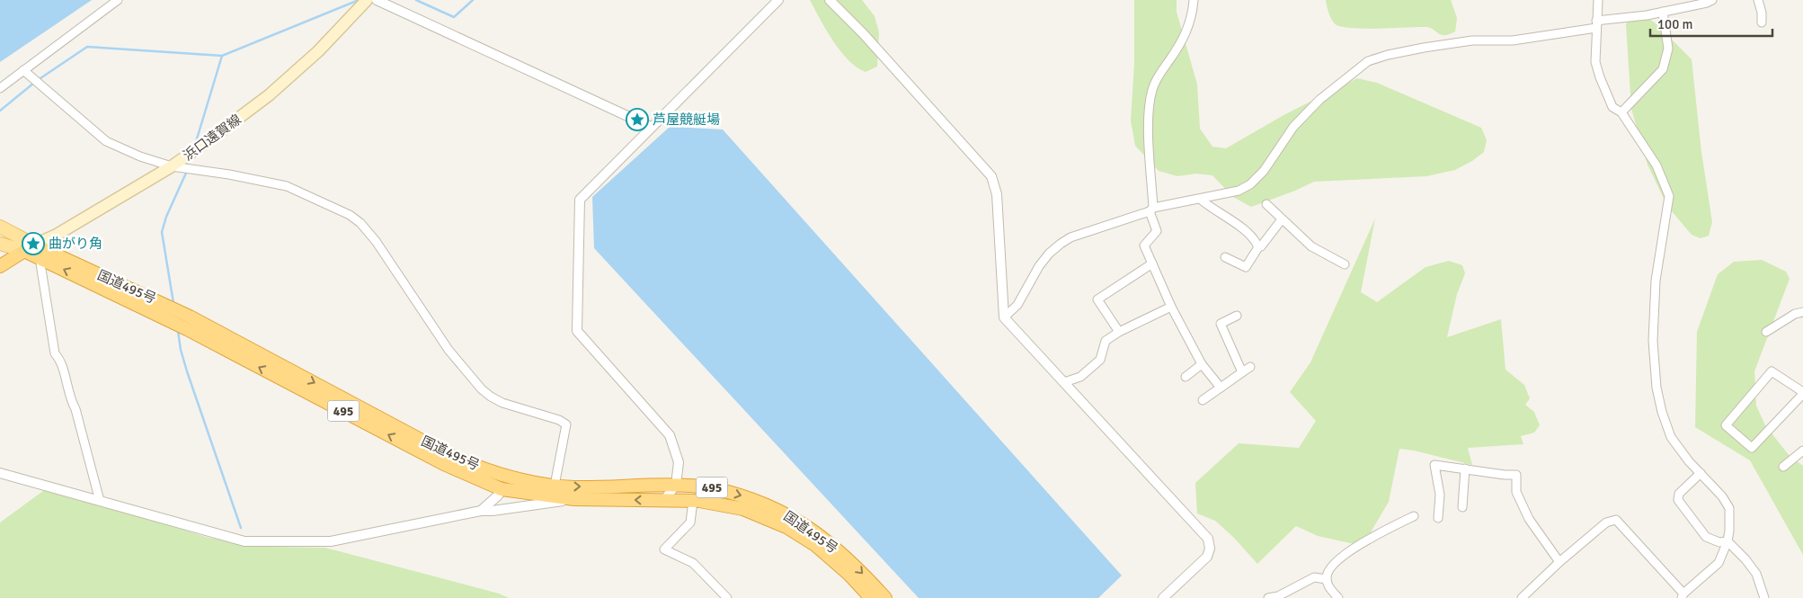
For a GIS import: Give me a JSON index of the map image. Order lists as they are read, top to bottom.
{
  "streets": {
    "highway": ["国道495号", "495"],
    "main road": ["浜口遠賀線"]
  },
  "crossings": [
    ["浜口遠賀線", "国道495号"]
  ],
  "places": {
    "place": ["芦屋競艇場", "曲がり角"]
  },
  "scale_bar": "100 m"
}
